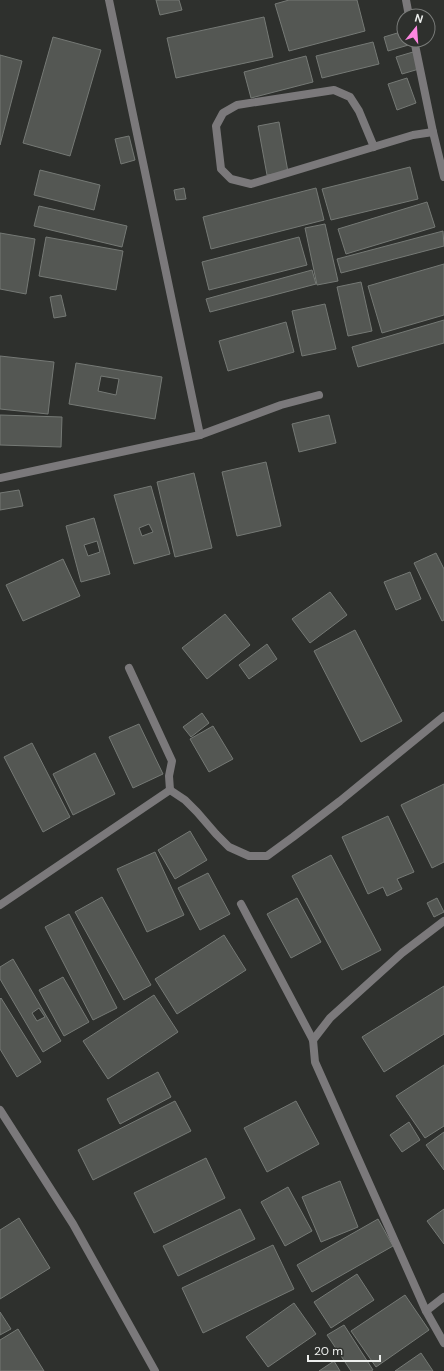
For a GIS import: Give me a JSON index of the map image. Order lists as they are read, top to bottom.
{
  "scale_bar": "20 m",
  "north": "top"
}
